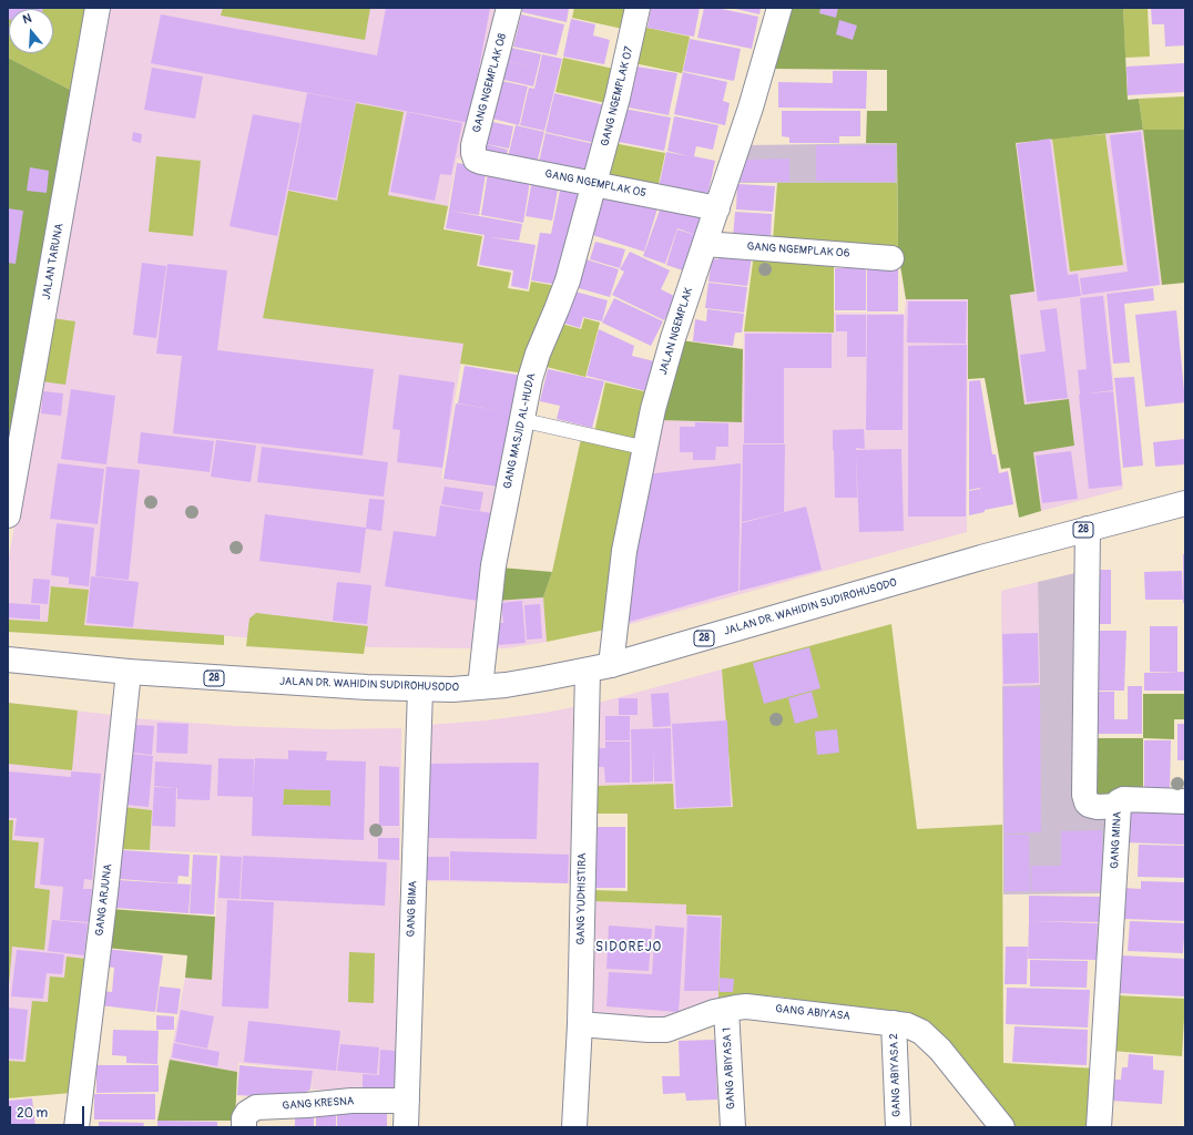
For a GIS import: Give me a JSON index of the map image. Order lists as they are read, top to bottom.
{
  "streets": {
    "main road": [
      "GANG NGEMPLAK 08",
      "GANG NGEMPLAK 07",
      "GANG NGEMPLAK 05",
      "GANG NGEMPLAK 06",
      "JALAN TARUNA",
      "JALAN NGEMPLAK",
      "GANG MASJID AL-HUDA",
      "28",
      "JALAN DR. WAHIDIN SUDIROHUSODO",
      "GANG MINA",
      "GANG YUDHISTIRA",
      "GANG ARJUNA",
      "GANG BIMA",
      "GANG ABIYASA",
      "GANG ABIYASA 1",
      "GANG ABIYASA 2",
      "GANG KRESNA"
    ]
  },
  "crossings": [
    ["GANG NGEMPLAK 08", "GANG NGEMPLAK 05"],
    ["GANG NGEMPLAK 07", "GANG NGEMPLAK 05"],
    ["GANG NGEMPLAK 07", "GANG MASJID AL-HUDA"],
    ["GANG NGEMPLAK 05", "JALAN NGEMPLAK"],
    ["GANG NGEMPLAK 05", "GANG MASJID AL-HUDA"],
    ["GANG NGEMPLAK 06", "JALAN NGEMPLAK"],
    ["JALAN NGEMPLAK", "JALAN DR. WAHIDIN SUDIROHUSODO"],
    ["GANG MASJID AL-HUDA", "JALAN DR. WAHIDIN SUDIROHUSODO"],
    ["JALAN DR. WAHIDIN SUDIROHUSODO", "GANG MINA"],
    ["JALAN DR. WAHIDIN SUDIROHUSODO", "GANG YUDHISTIRA"],
    ["JALAN DR. WAHIDIN SUDIROHUSODO", "GANG ARJUNA"],
    ["JALAN DR. WAHIDIN SUDIROHUSODO", "GANG BIMA"],
    ["GANG YUDHISTIRA", "GANG ABIYASA"],
    ["GANG BIMA", "GANG KRESNA"],
    ["GANG ABIYASA", "GANG ABIYASA 1"],
    ["GANG ABIYASA", "GANG ABIYASA 2"]
  ],
  "districts": ["SIDOREJO"],
  "scale_bar": "20 m",
  "north": "top"
}
